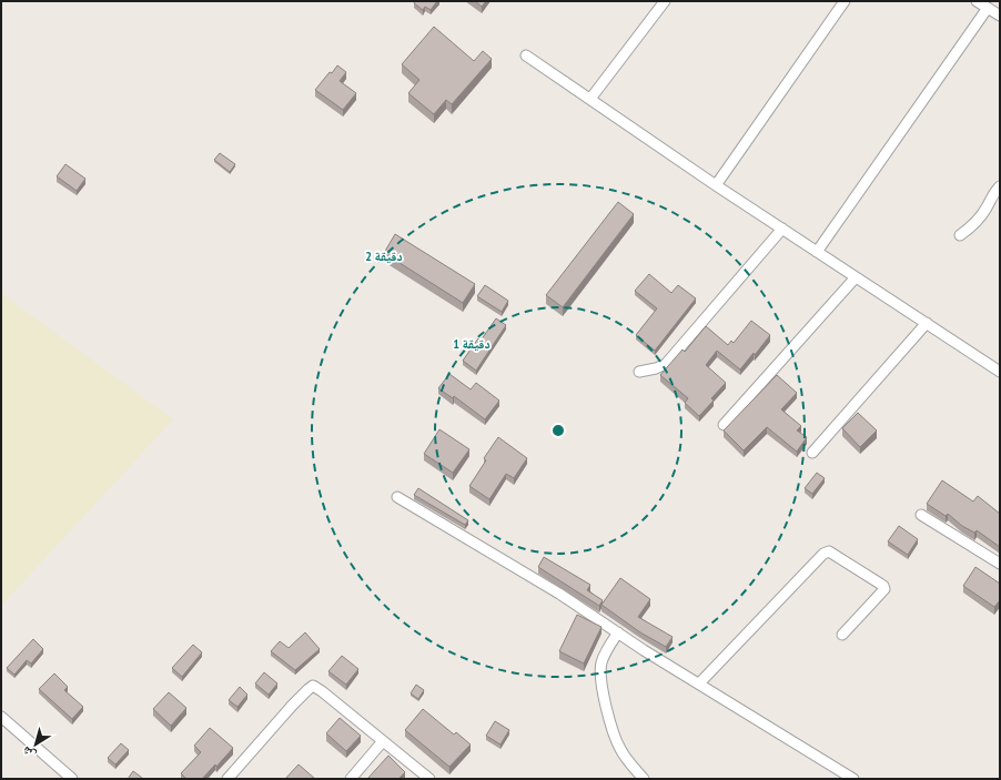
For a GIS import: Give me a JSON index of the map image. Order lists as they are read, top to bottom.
{
  "north": "bottom left",
  "rings": ["2 دقيقة", "1 دقيقة"]
}
